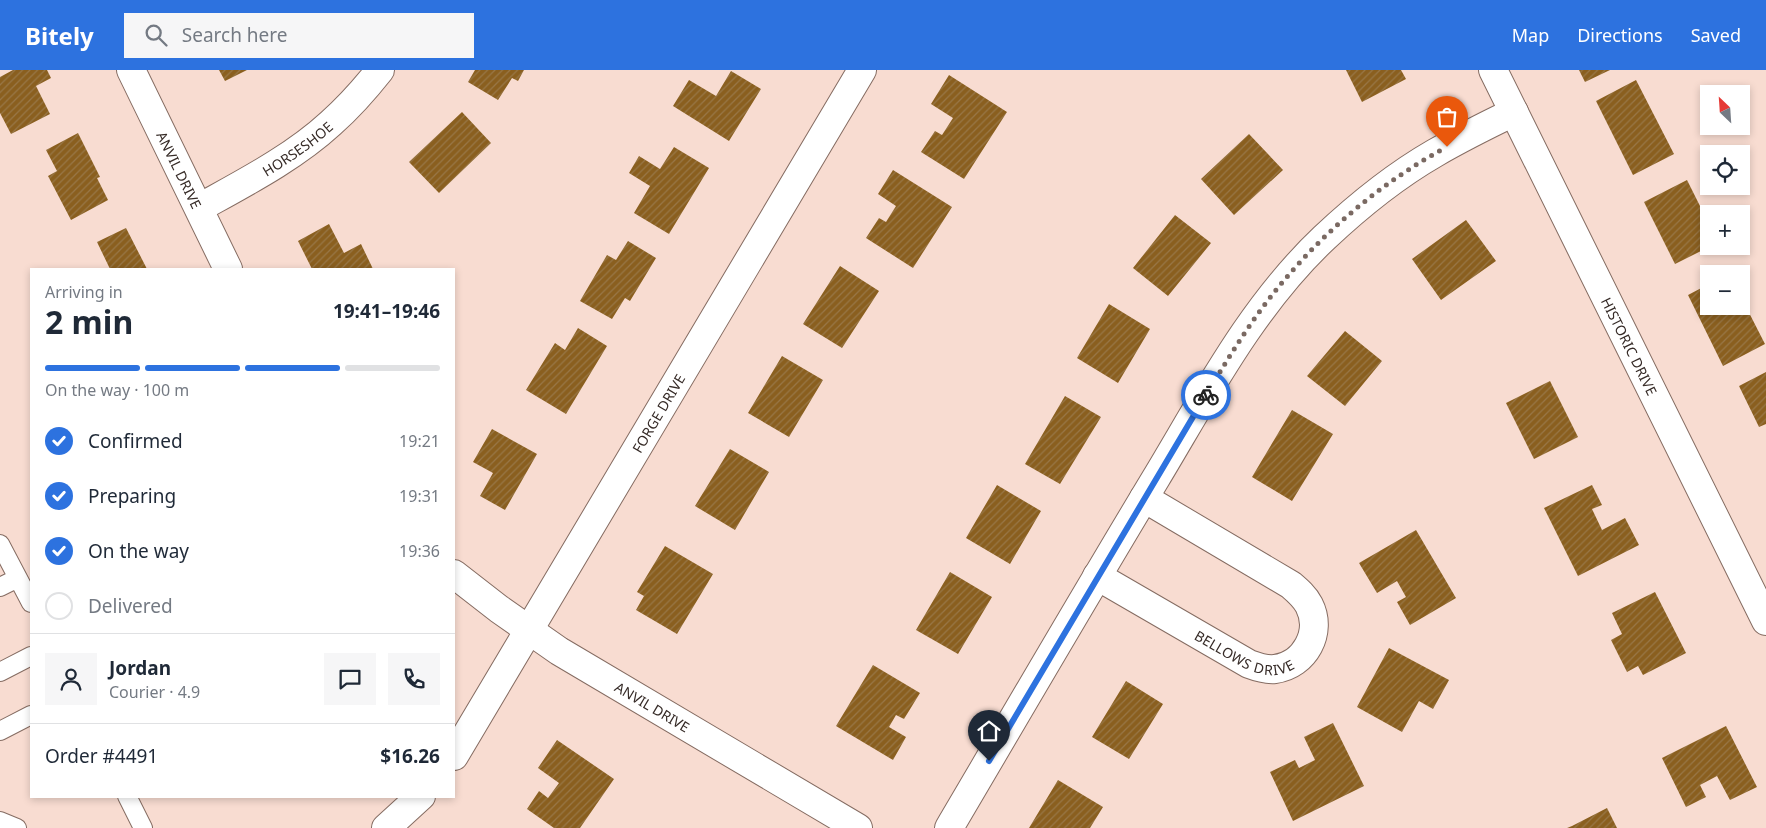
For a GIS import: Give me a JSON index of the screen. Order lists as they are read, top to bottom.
{
  "streets": {
    "street": [
      "HORSESHOE",
      "ANVIL DRIVE",
      "HISTORIC DRIVE",
      "FORGE DRIVE",
      "BELLOWS DRIVE"
    ]
  },
  "crossings": [
    ["HORSESHOE", "ANVIL DRIVE"],
    ["ANVIL DRIVE", "FORGE DRIVE"]
  ],
  "north": "top left",
  "page": {
    "header": "Bitely",
    "search": "Search here",
    "nav": ["Map", "Directions", "Saved"],
    "map_buttons": ["+", "−"],
    "heading": ["2 min", "Arriving in", "19:41–19:46"],
    "panel": [
      "Jordan",
      "Courier · 4.9",
      "Order #4491",
      "$16.26"
    ],
    "bar": "On the way · 100 m",
    "list": [
      ["Confirmed", "19:21"],
      ["Preparing", "19:31"],
      ["On the way", "19:36"],
      "Delivered"
    ]
  }
}
